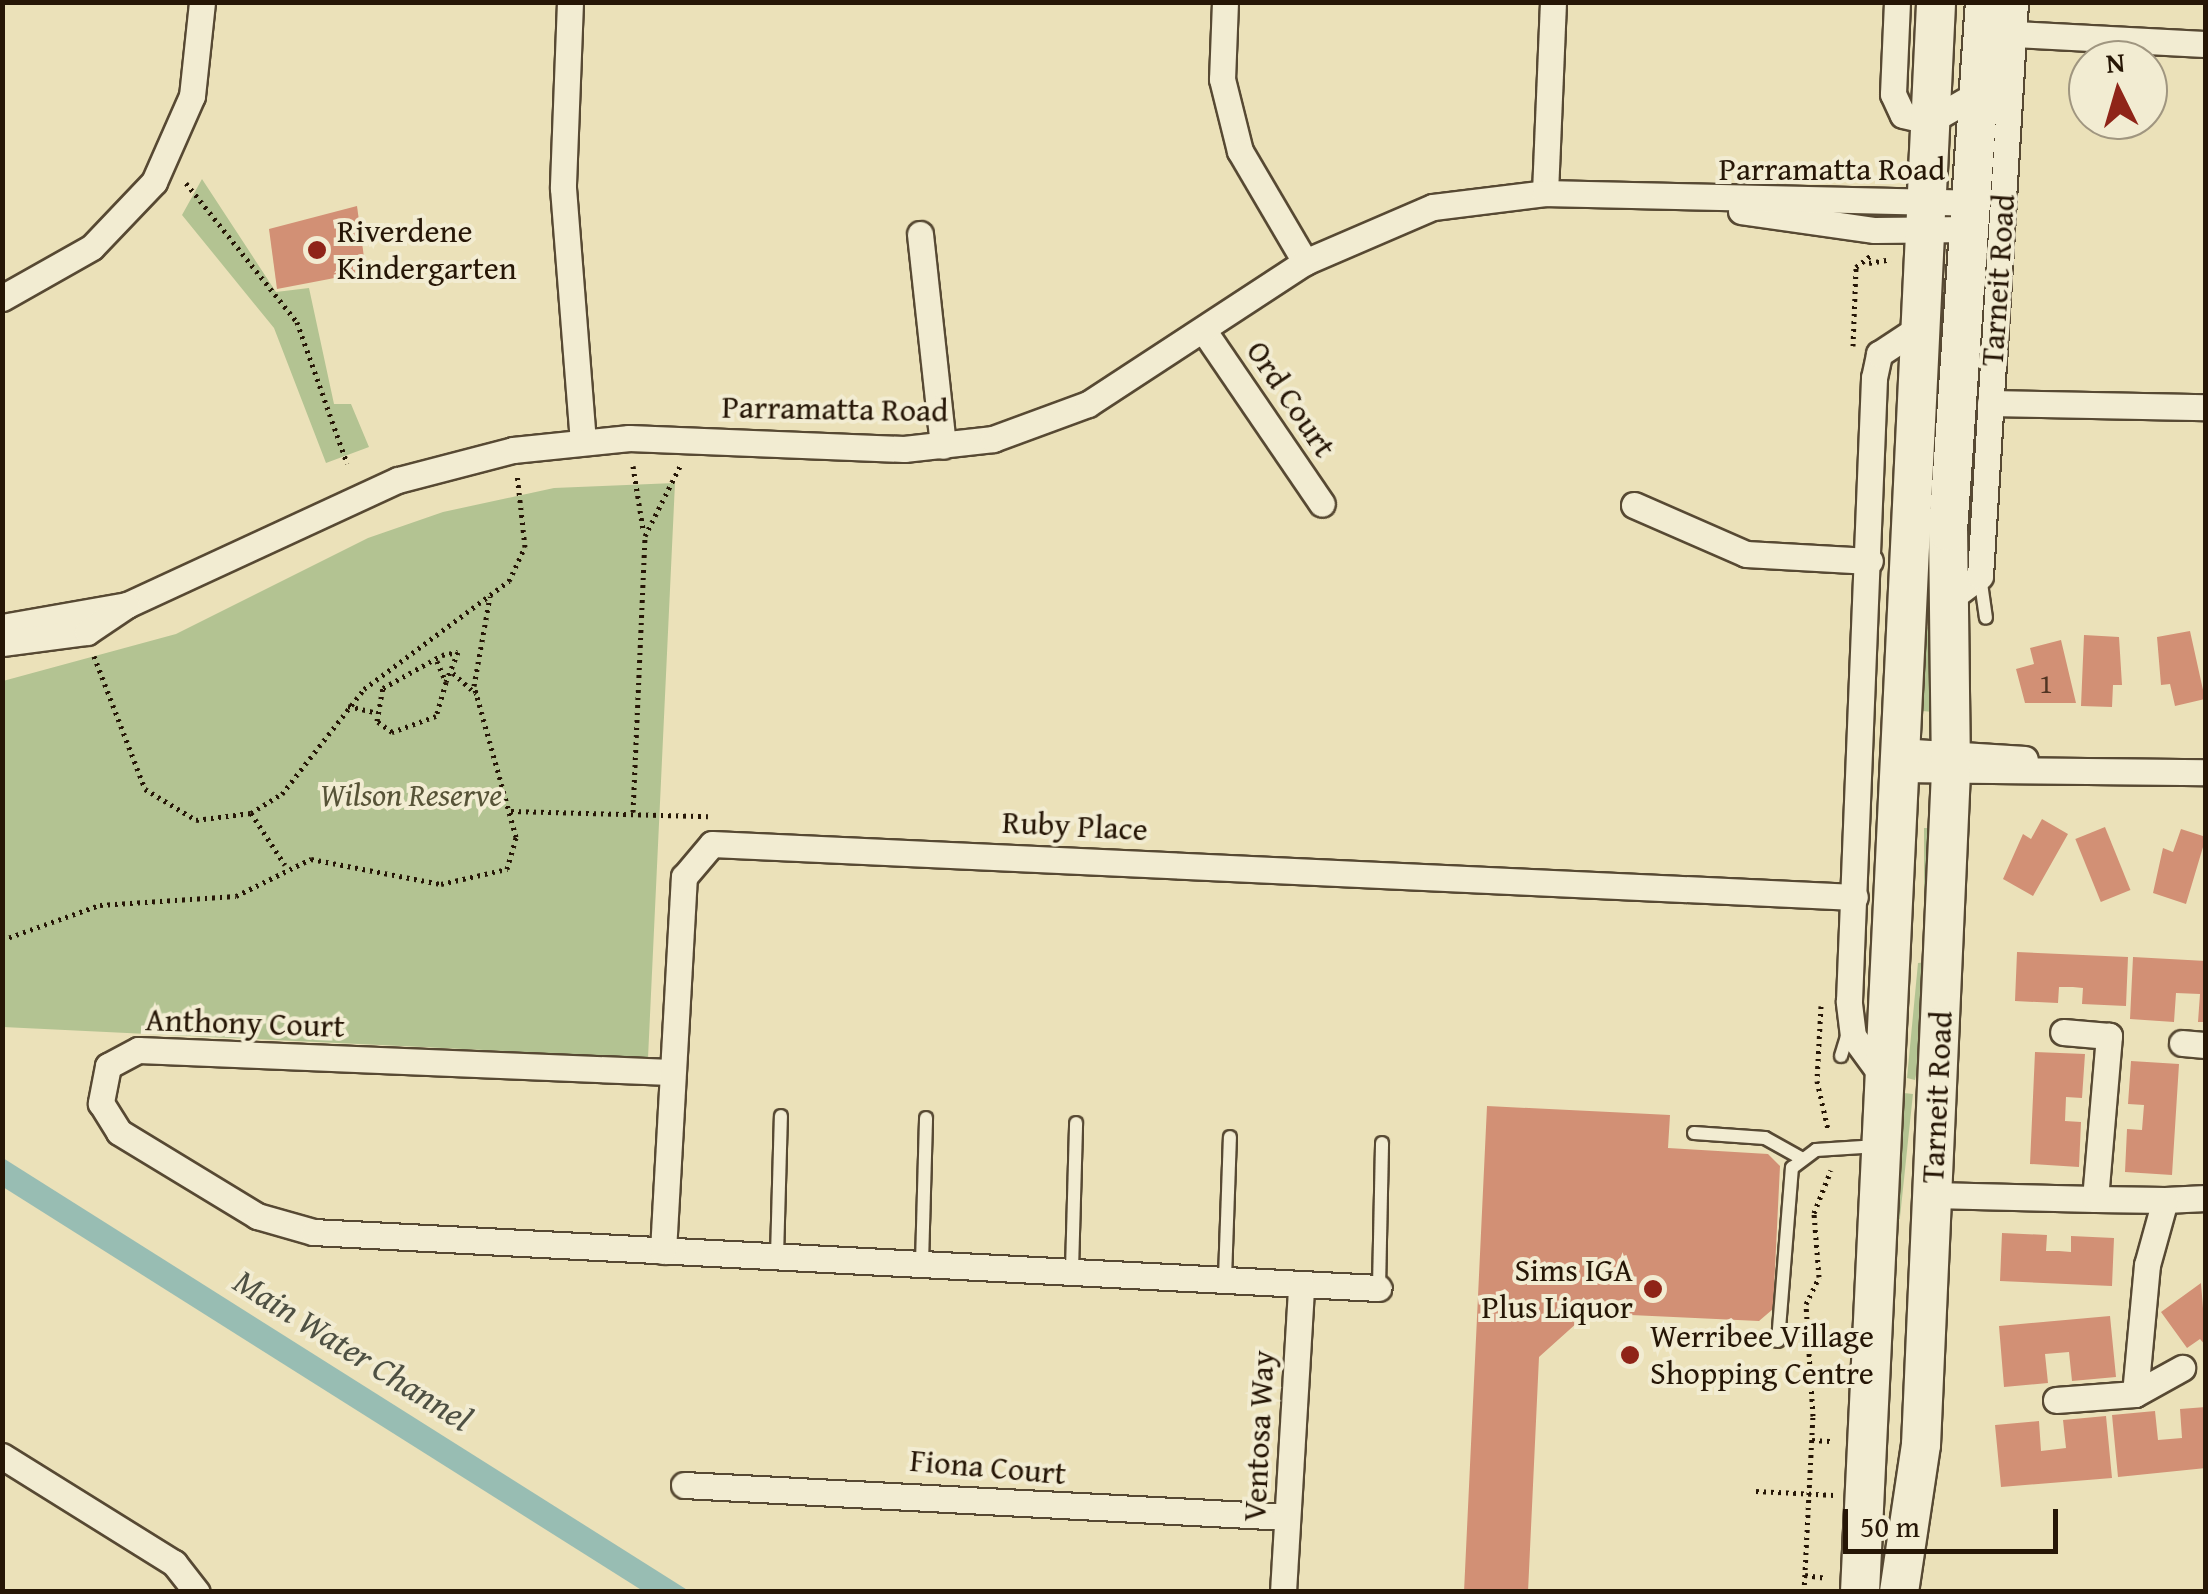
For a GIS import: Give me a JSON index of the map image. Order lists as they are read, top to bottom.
{
  "streets": {
    "main road": ["Tarneit Road"],
    "street": [
      "Parramatta Road",
      "Ord Court",
      "Ruby Place",
      "Anthony Court",
      "Ventosa Way",
      "Fiona Court"
    ]
  },
  "crossings": [
    ["Parramatta Road", "Tarneit Road"],
    ["Parramatta Road", "Ord Court"],
    ["Ruby Place", "Anthony Court"],
    ["Ventosa Way", "Fiona Court"]
  ],
  "water": ["Main Water Channel"],
  "parks": ["Wilson Reserve"],
  "places": ["Riverdene Kindergarten", "Sims IGA Plus Liquor", "Werribee Village Shopping Centre"],
  "house_numbers": ["1"],
  "scale_bar": "50 m",
  "north": "top"
}
